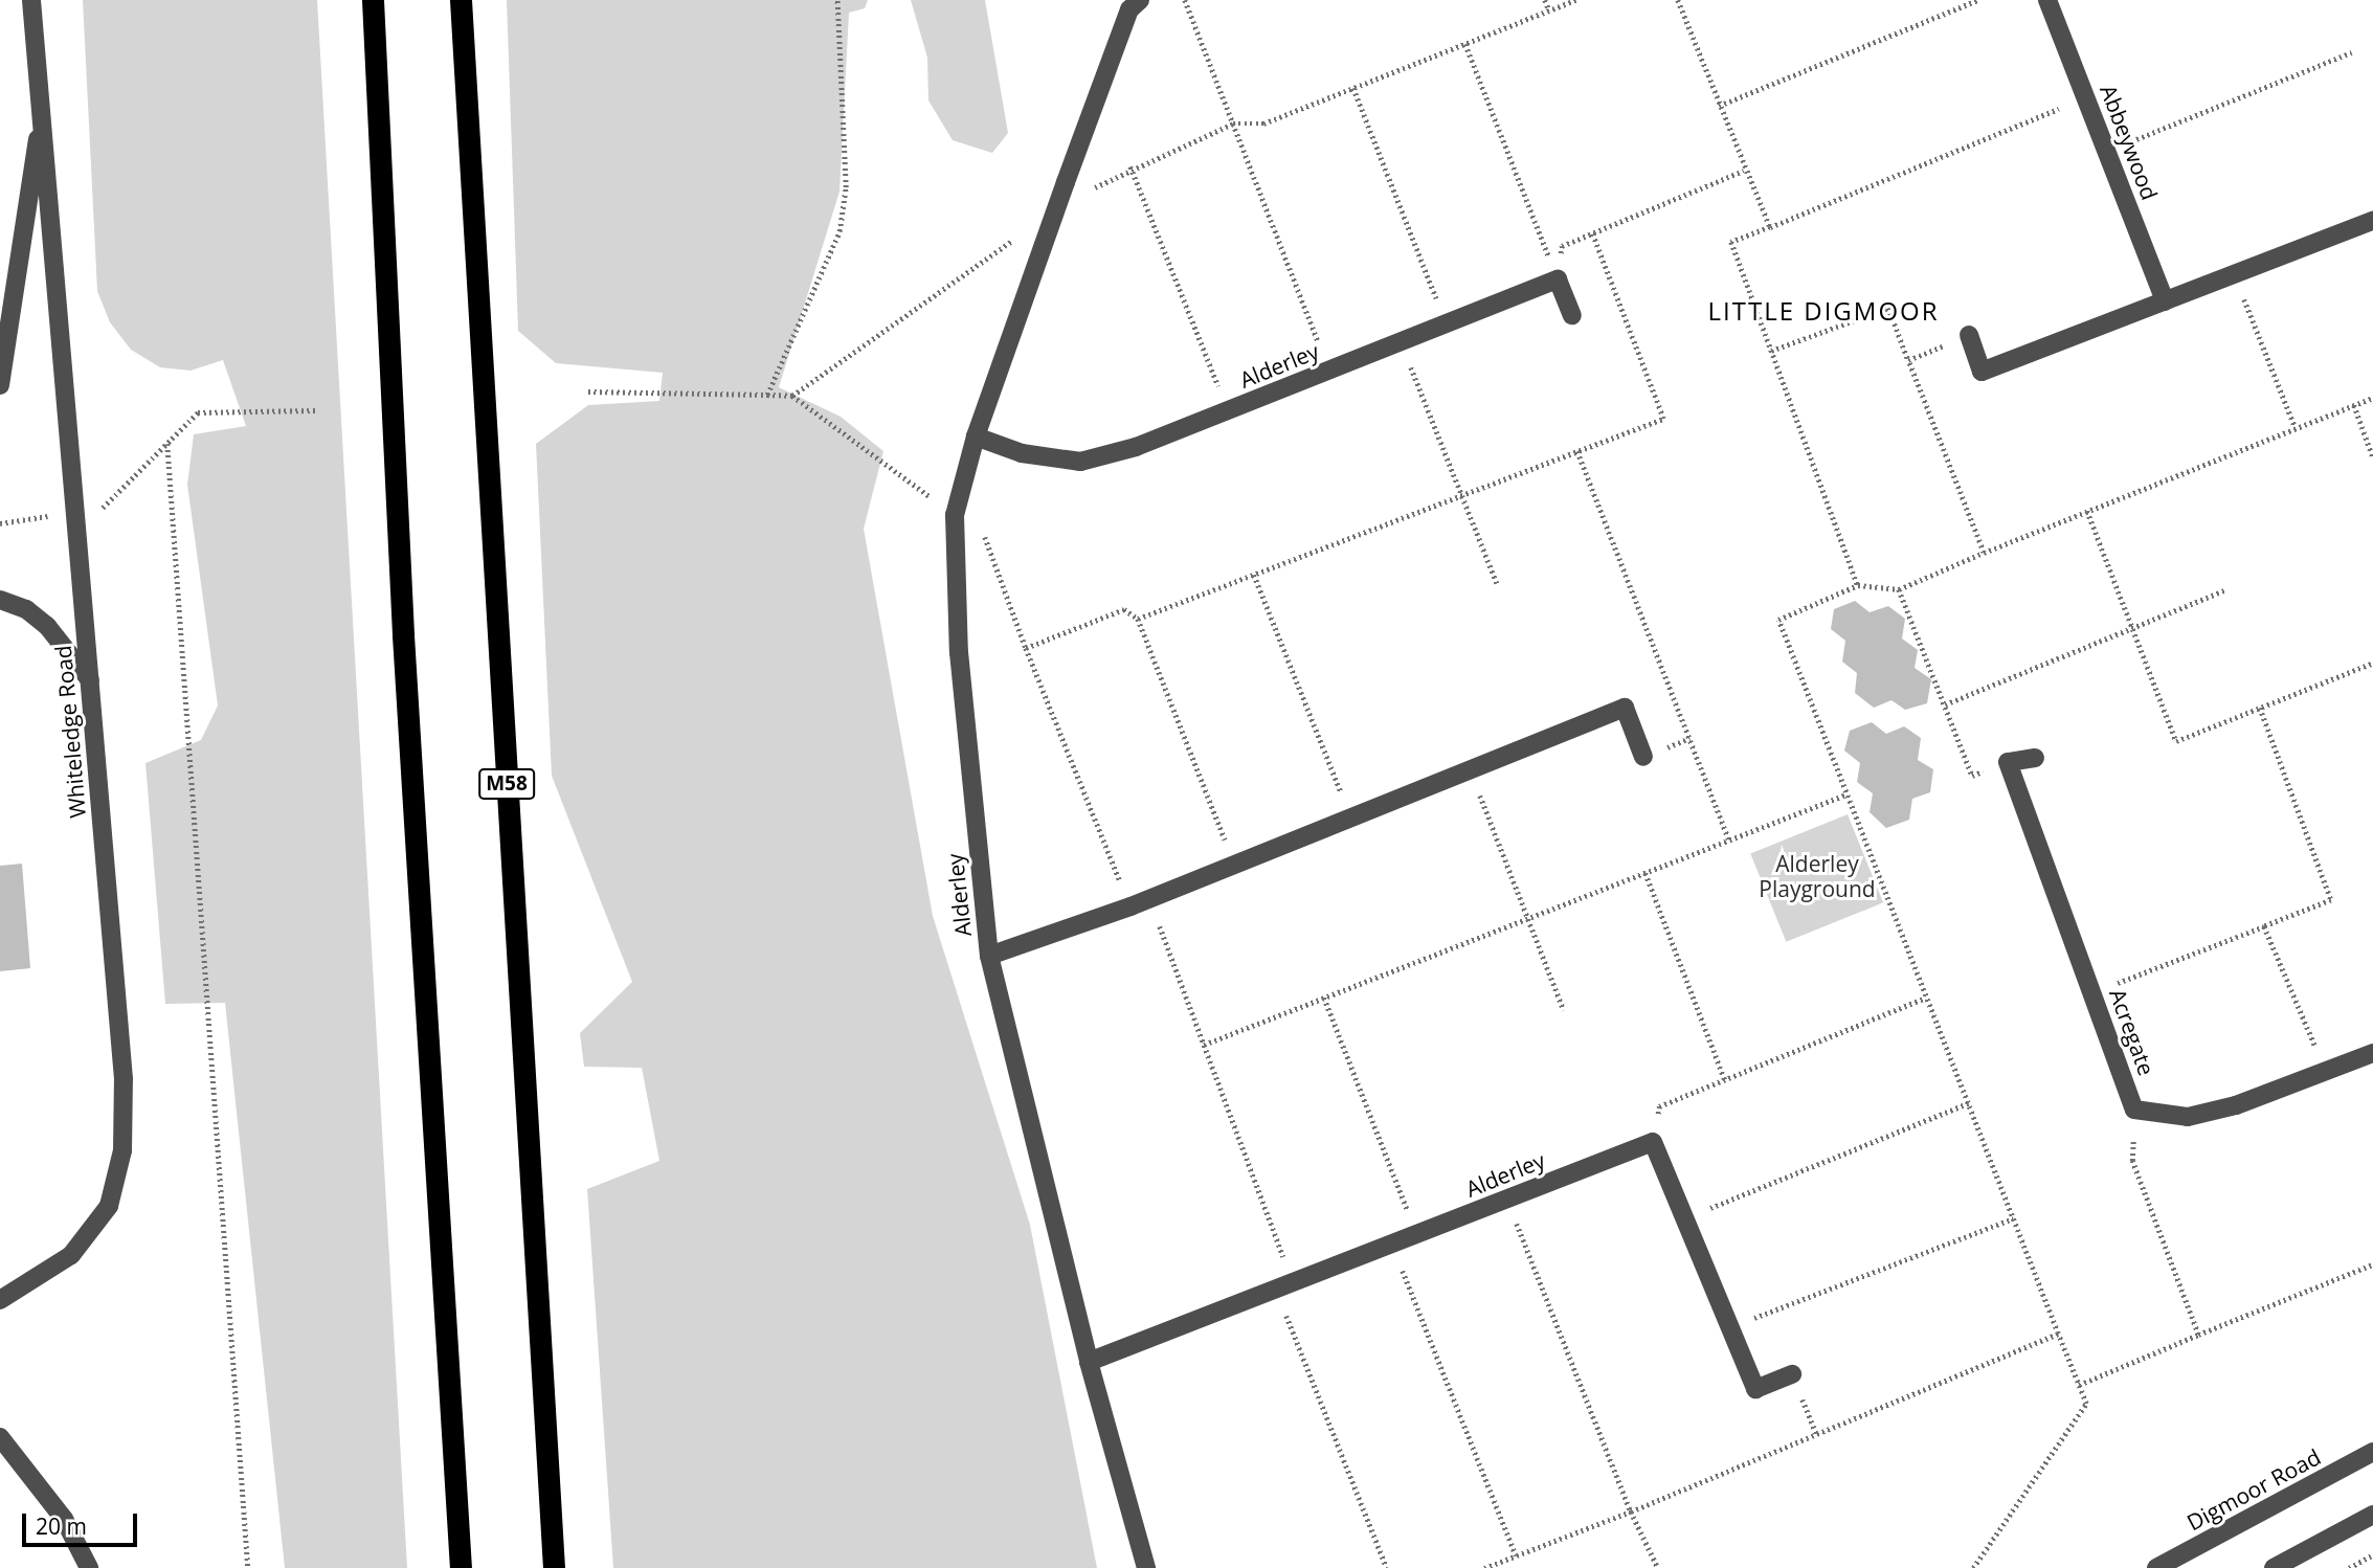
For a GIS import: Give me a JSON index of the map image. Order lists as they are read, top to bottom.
{
  "streets": {
    "highway": ["M58"],
    "street": [
      "Abbeywood",
      "Alderley",
      "Whiteledge Road",
      "Acregate",
      "Digmoor Road"
    ]
  },
  "districts": ["LITTLE DIGMOOR"],
  "parks": ["Alderley Playground"],
  "scale_bar": "20 m"
}
